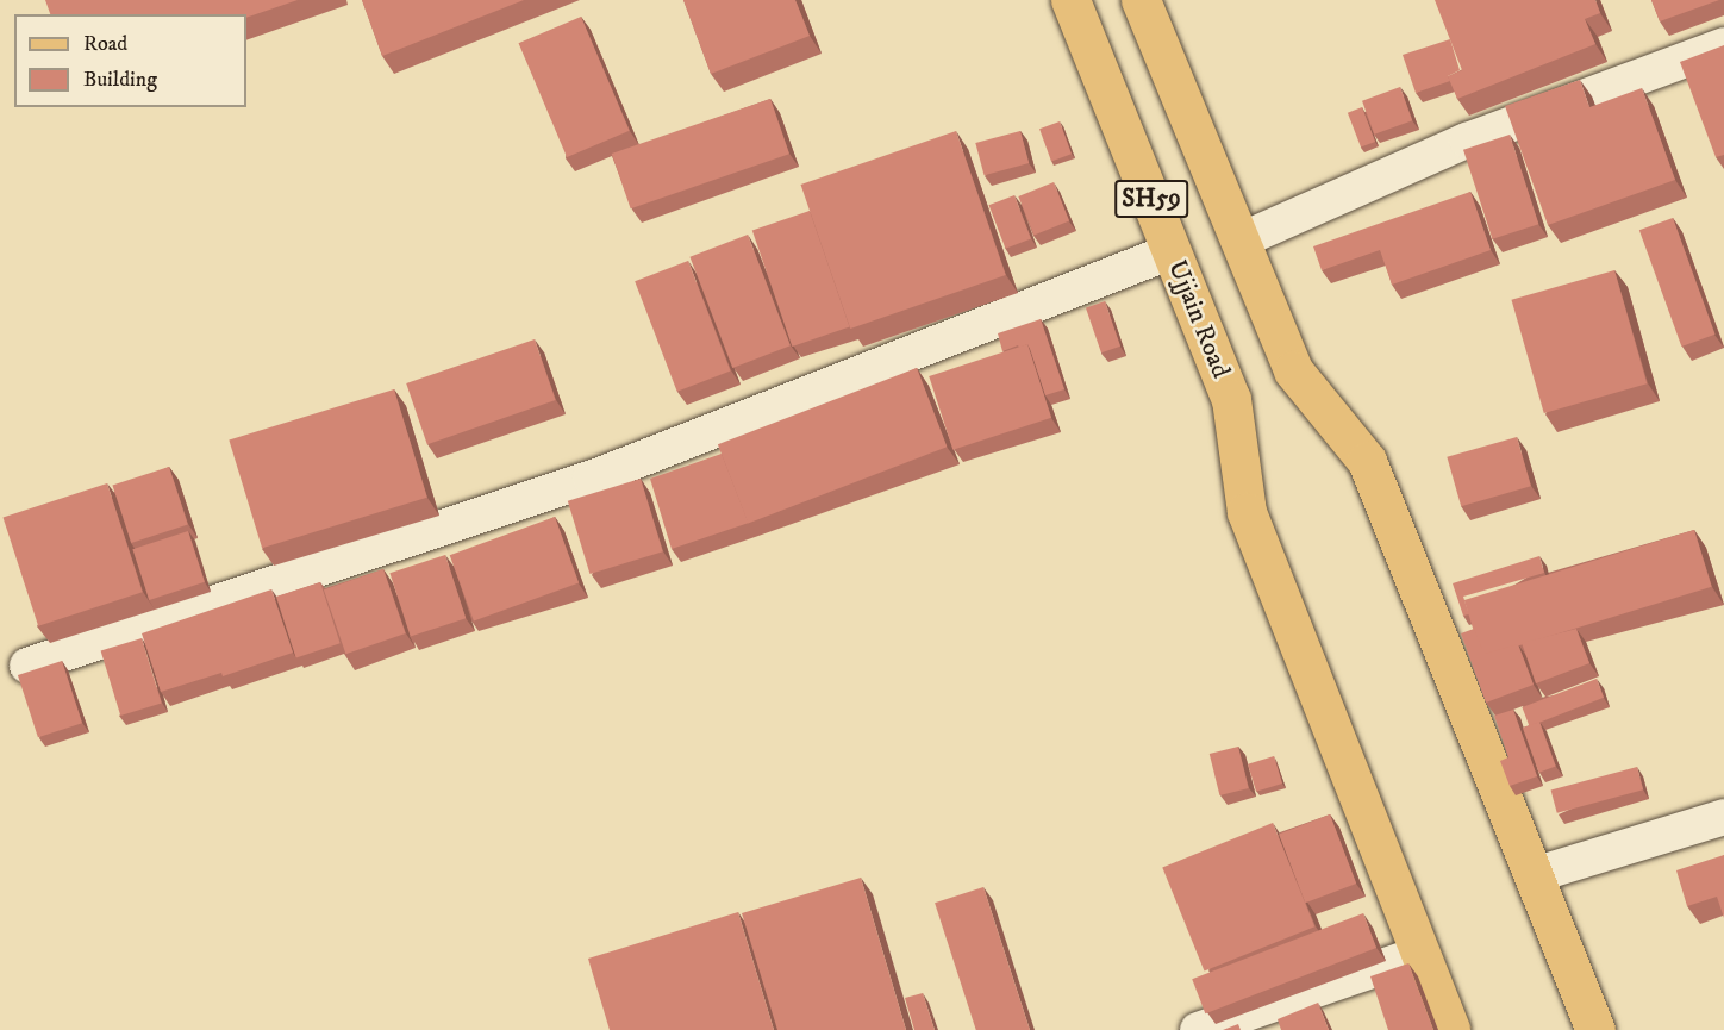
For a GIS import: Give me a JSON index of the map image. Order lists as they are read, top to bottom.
{
  "streets": {
    "main road": ["SH59", "Ujjain Road"]
  },
  "legend": ["Road", "Building"]
}
